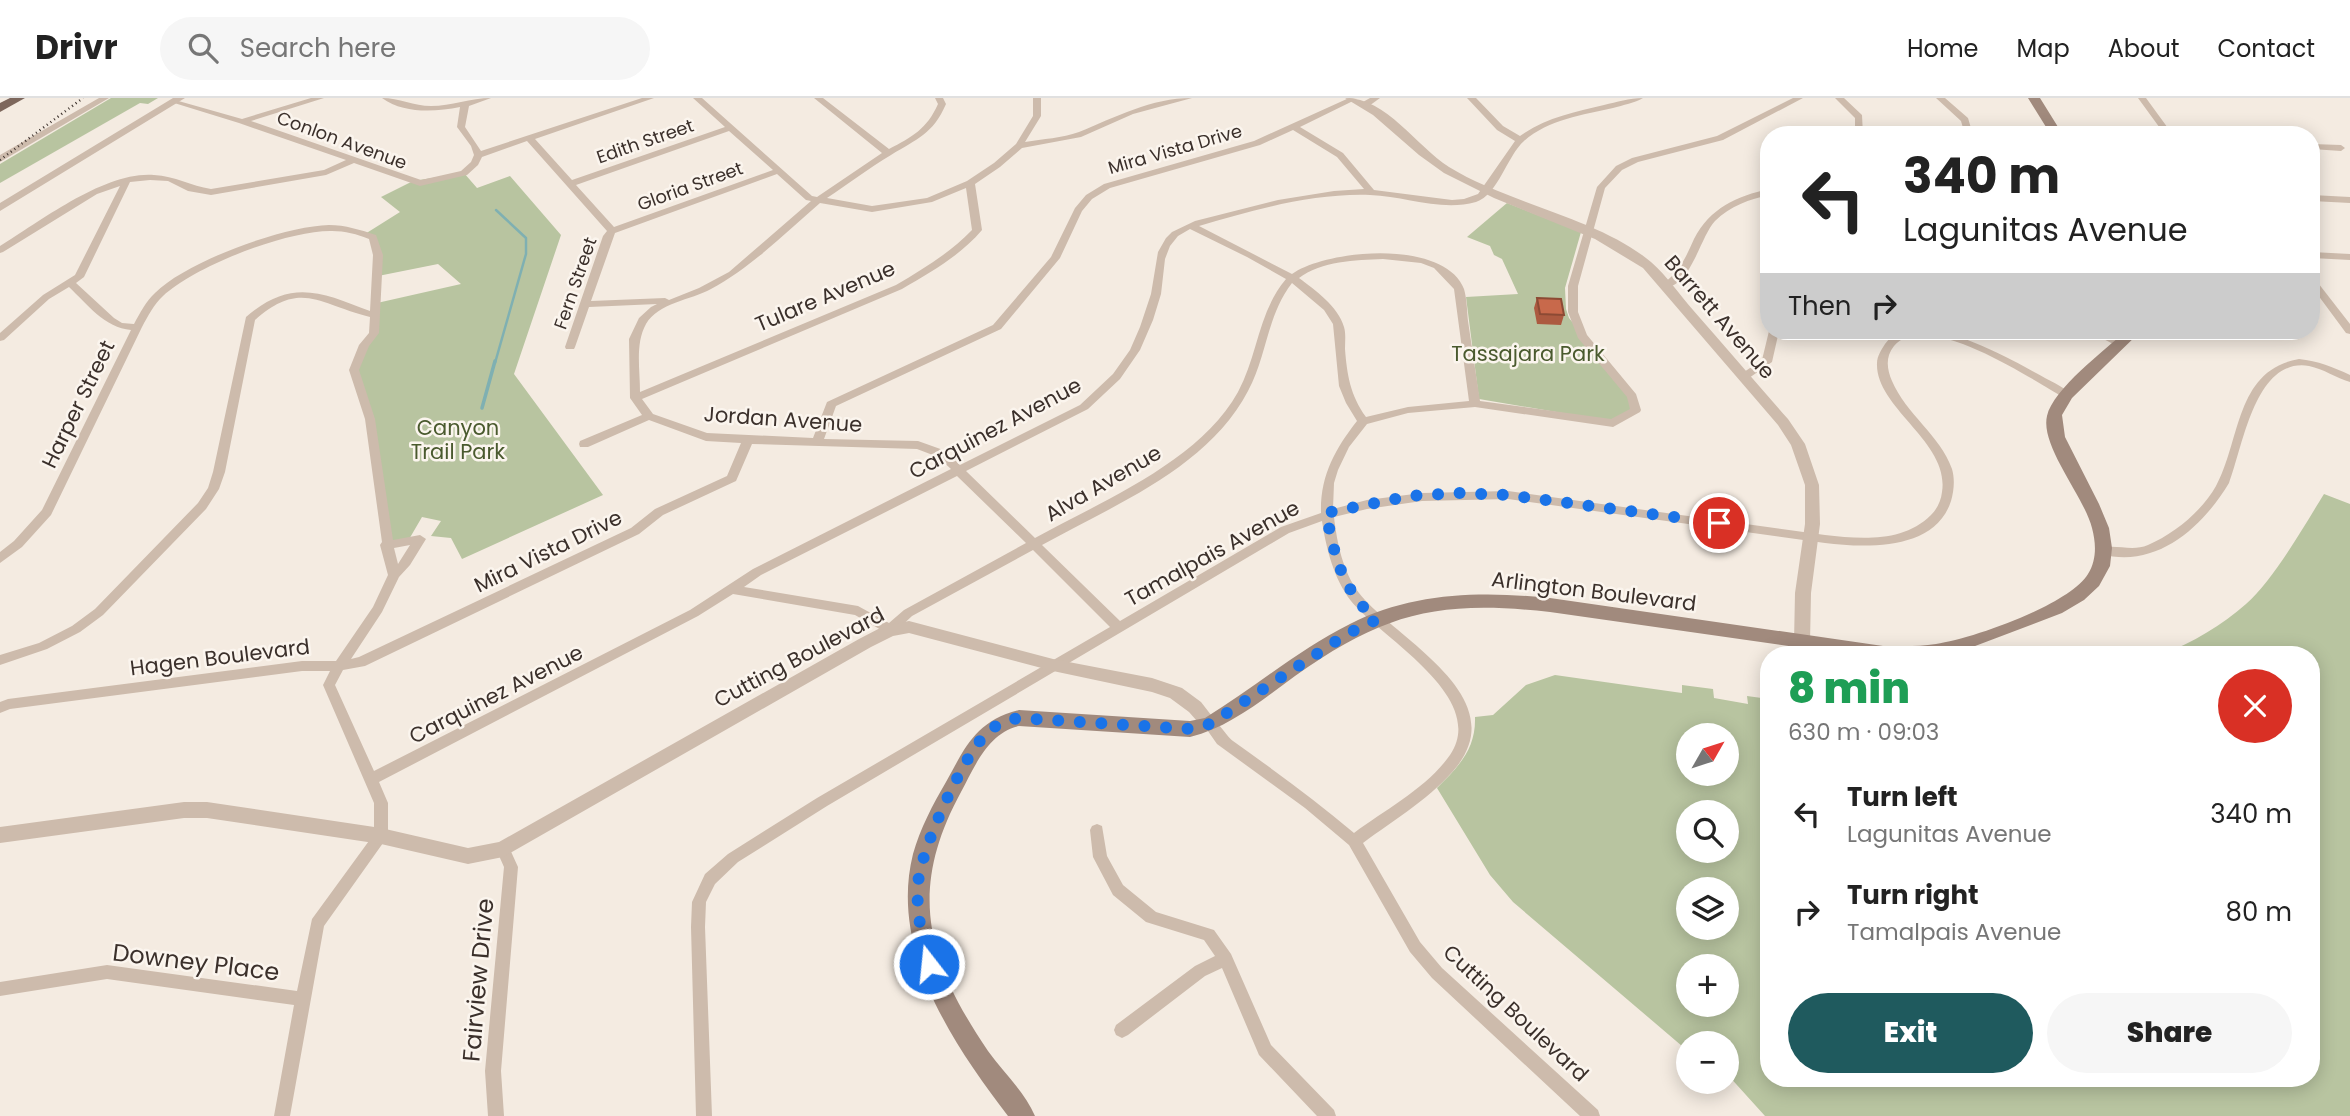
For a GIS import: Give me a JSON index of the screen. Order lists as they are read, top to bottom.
{
  "streets": {
    "main road": ["Arlington Boulevard"],
    "street": [
      "Conlon Avenue",
      "Edith Street",
      "Mira Vista Drive",
      "Gloria Street",
      "Fern Street",
      "Tulare Avenue",
      "Barrett Avenue",
      "Harper Street",
      "Jordan Avenue",
      "Carquinez Avenue",
      "Alva Avenue",
      "Tamalpais Avenue",
      "Hagen Boulevard",
      "Cutting Boulevard",
      "Downey Place",
      "Fairview Drive"
    ]
  },
  "crossings": [
    ["Edith Street", "Fern Street"],
    ["Mira Vista Drive", "Barrett Avenue"],
    ["Mira Vista Drive", "Jordan Avenue"],
    ["Mira Vista Drive", "Hagen Boulevard"],
    ["Gloria Street", "Fern Street"],
    ["Barrett Avenue", "Carquinez Avenue"],
    ["Barrett Avenue", "Tamalpais Avenue"],
    ["Barrett Avenue", "Arlington Boulevard"],
    ["Jordan Avenue", "Carquinez Avenue"],
    ["Jordan Avenue", "Alva Avenue"],
    ["Jordan Avenue", "Tamalpais Avenue"],
    ["Carquinez Avenue", "Hagen Boulevard"],
    ["Alva Avenue", "Cutting Boulevard"],
    ["Tamalpais Avenue", "Cutting Boulevard"],
    ["Arlington Boulevard", "Cutting Boulevard"],
    ["Hagen Boulevard", "Cutting Boulevard"],
    ["Cutting Boulevard", "Fairview Drive"]
  ],
  "parks": ["Tassajara Park", "Canyon Trail Park"],
  "north": "top right",
  "page": {
    "header": "Drivr",
    "search": "Search here",
    "nav": [
      "Home",
      "Map",
      "About",
      "Contact"
    ],
    "turn": ["340 m", "Lagunitas Avenue"],
    "then": "Then",
    "heading": ["8 min", "630 m · 09:03"],
    "map_buttons": ["+", "−"],
    "list": [
      {
        "name": "Turn left",
        "note": "Lagunitas Avenue",
        "value": "340 m"
      },
      {
        "name": "Turn right",
        "note": "Tamalpais Avenue",
        "value": "80 m"
      }
    ],
    "buttons": ["Exit", "Share"]
  }
}
